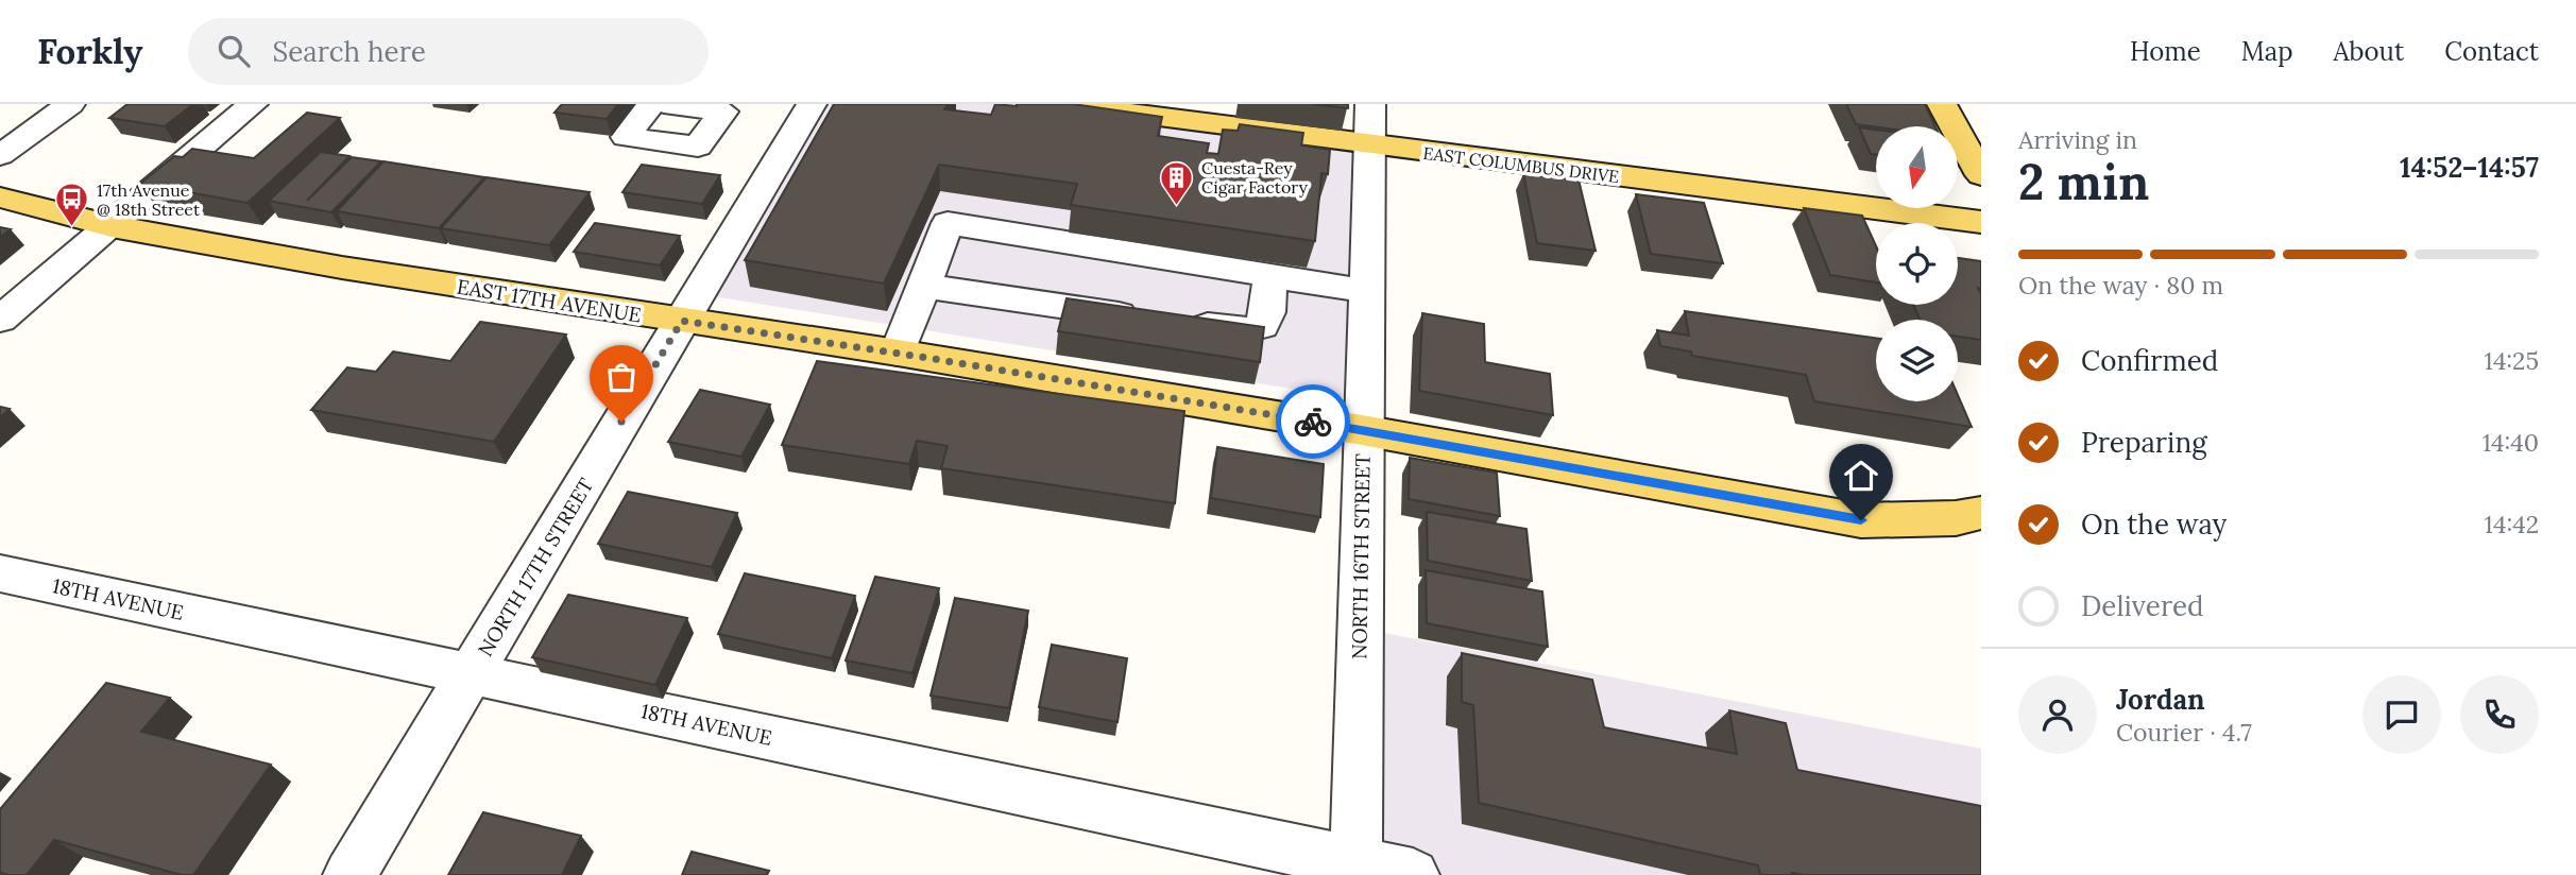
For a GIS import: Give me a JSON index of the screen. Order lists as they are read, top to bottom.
{
  "streets": {
    "main road": ["EAST COLUMBUS DRIVE", "EAST 17TH AVENUE"],
    "street": ["NORTH 16TH STREET", "NORTH 17TH STREET", "18TH AVENUE"]
  },
  "crossings": [
    ["EAST COLUMBUS DRIVE", "NORTH 16TH STREET"],
    ["EAST 17TH AVENUE", "NORTH 16TH STREET"],
    ["EAST 17TH AVENUE", "NORTH 17TH STREET"],
    ["NORTH 16TH STREET", "18TH AVENUE"],
    ["NORTH 17TH STREET", "18TH AVENUE"]
  ],
  "places": {
    "building": ["Cuesta-Rey Cigar Factory"],
    "bus stop": ["17th Avenue @ 18th Street"]
  },
  "north": "bottom",
  "page": {
    "header": "Forkly",
    "search": "Search here",
    "nav": [
      "Home",
      "Map",
      "About",
      "Contact"
    ],
    "heading": ["2 min", "Arriving in", "14:52–14:57"],
    "panel": ["Jordan", "Courier · 4.7"],
    "bar": "On the way · 80 m",
    "list": [
      ["Confirmed", "14:25"],
      ["Preparing", "14:40"],
      ["On the way", "14:42"],
      "Delivered"
    ]
  }
}
